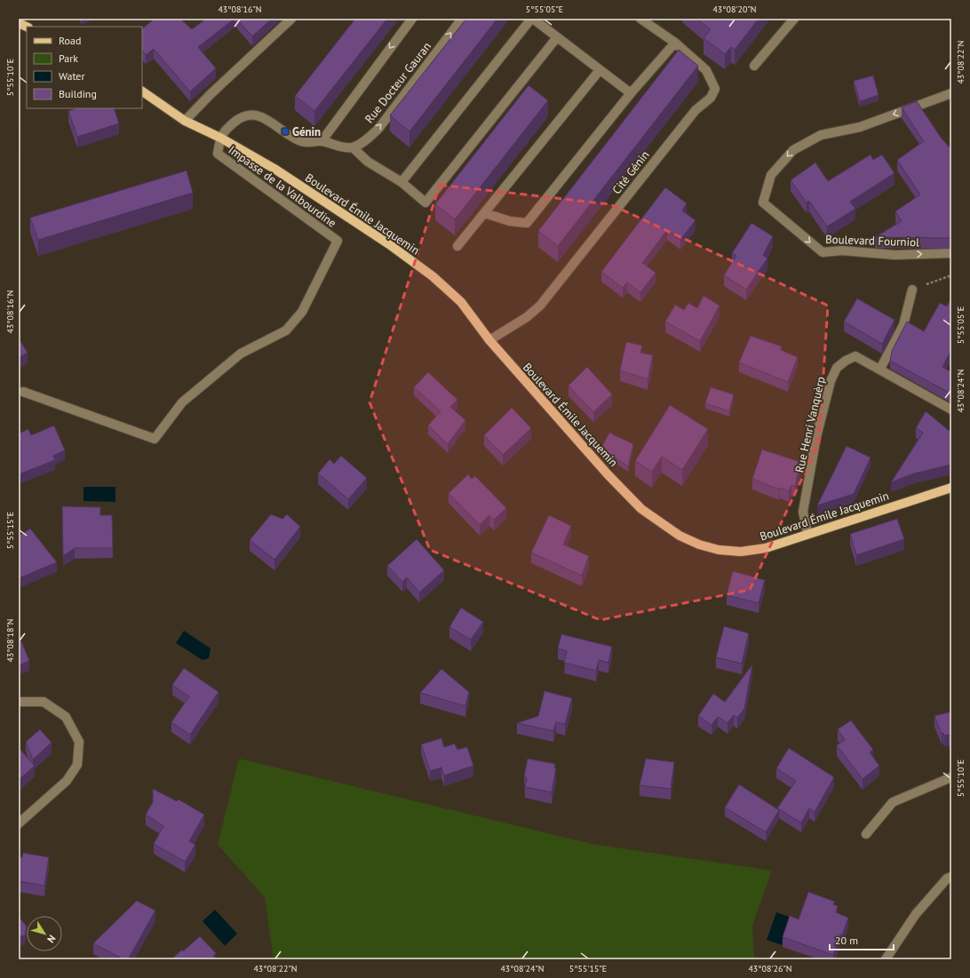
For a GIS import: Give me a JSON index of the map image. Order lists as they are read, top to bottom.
{
  "streets": {
    "main road": ["Boulevard Émile Jacquemin"],
    "street": [
      "Rue Docteur Gauran",
      "Cité Génin",
      "Impasse de la Valbourdine",
      "Boulevard Fourniol",
      "Rue Henri Vanquèrp"
    ]
  },
  "crossings": [
    ["Cité Génin", "Boulevard Émile Jacquemin"],
    ["Impasse de la Valbourdine", "Boulevard Émile Jacquemin"],
    ["Boulevard Émile Jacquemin", "Rue Henri Vanquèrp"]
  ],
  "places": {
    "transit": ["Génin"]
  },
  "legend": [
    "Road",
    "Park",
    "Water",
    "Building"
  ],
  "scale_bar": "20 m",
  "north": "bottom right",
  "coordinates": [
    "43°08'16\"N",
    "5°55'05\"E",
    "43°08'20\"N",
    "43°08'22\"N",
    "5°55'10\"E",
    "43°08'24\"N",
    "5°55'15\"E",
    "43°08'18\"N",
    "43°08'26\"N"
  ]
}
